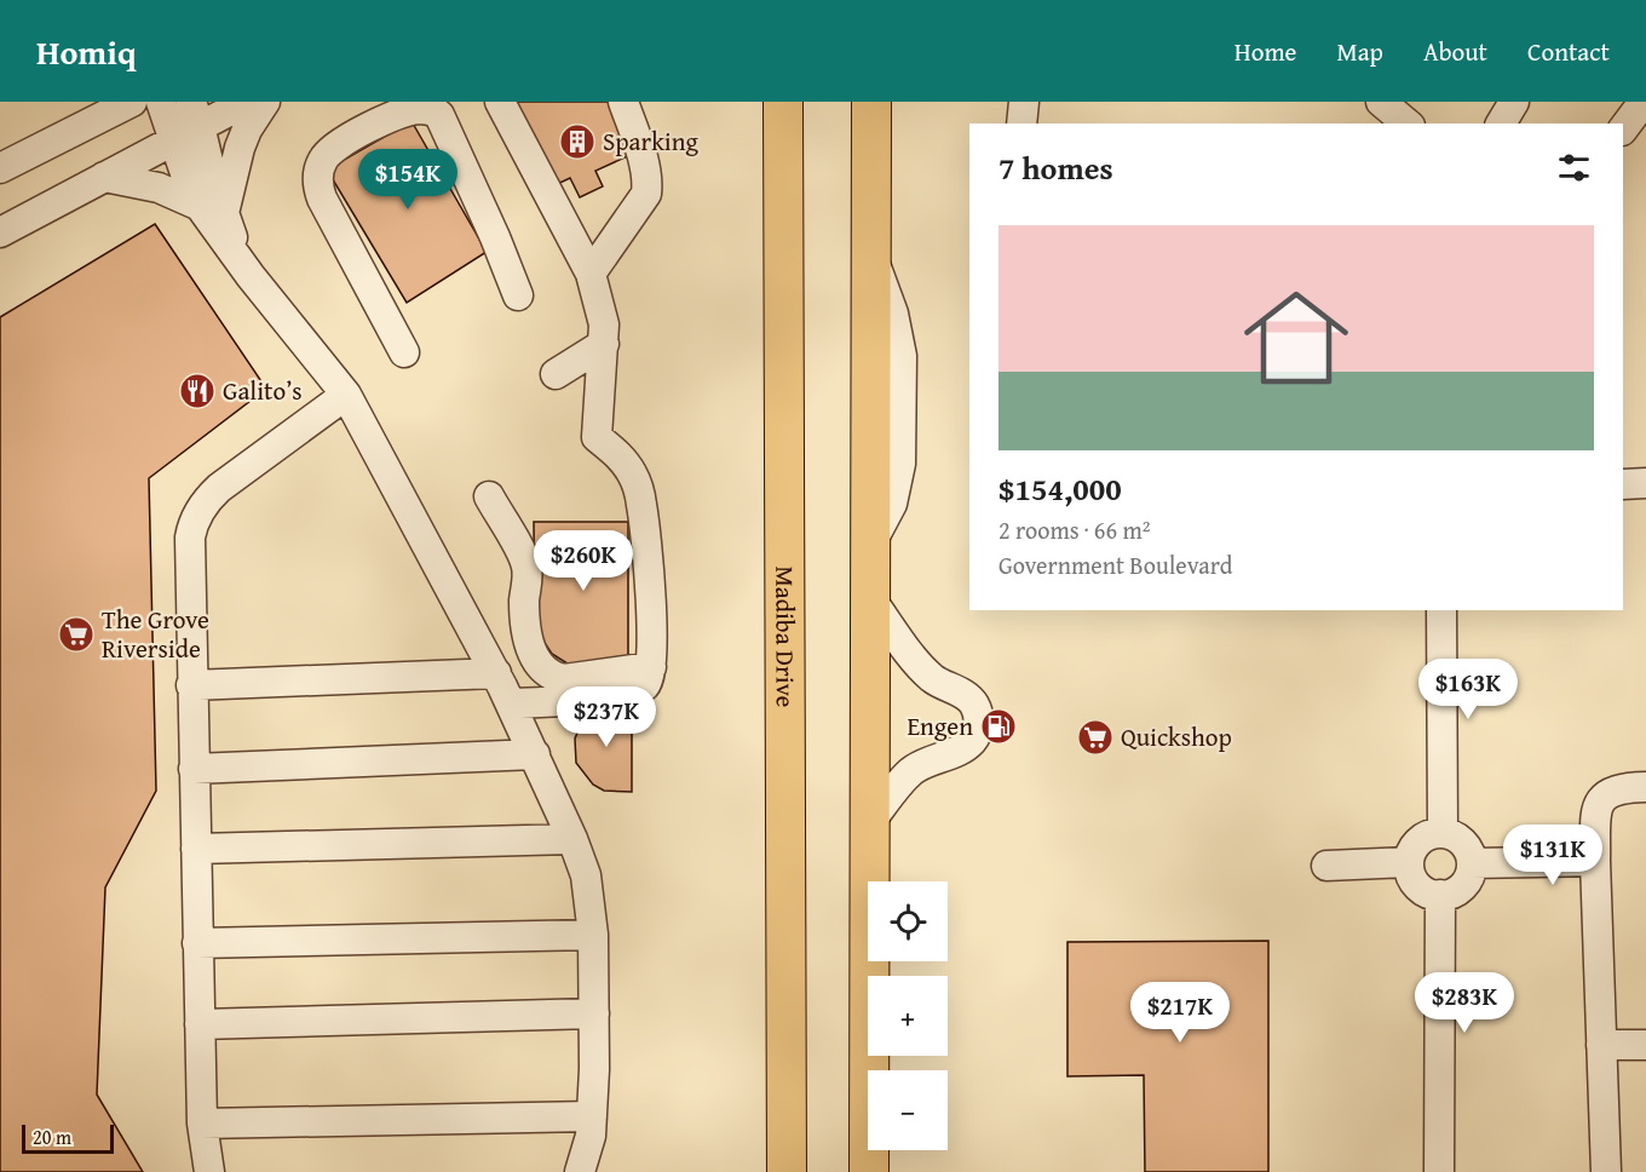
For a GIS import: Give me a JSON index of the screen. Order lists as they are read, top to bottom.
{
  "streets": {
    "main road": ["Madiba Drive"]
  },
  "places": {
    "building": ["Sparking"],
    "restaurant": ["Galito’s"],
    "supermarket": ["The Grove Riverside", "Quickshop"],
    "fuel station": ["Engen"]
  },
  "scale_bar": "20 m",
  "page": {
    "header": "Homiq",
    "nav": [
      "Home",
      "Map",
      "About",
      "Contact"
    ],
    "heading": "7 homes",
    "price": [
      "$154K",
      "$260K",
      "$163K",
      "$237K",
      "$131K",
      "$283K",
      "$217K"
    ],
    "list": [
      {
        "name": "$154,000",
        "note": "2 rooms · 66 m² · Government Boulevard"
      }
    ],
    "map_buttons": ["+", "−"],
    "scale": "20 m"
  }
}
